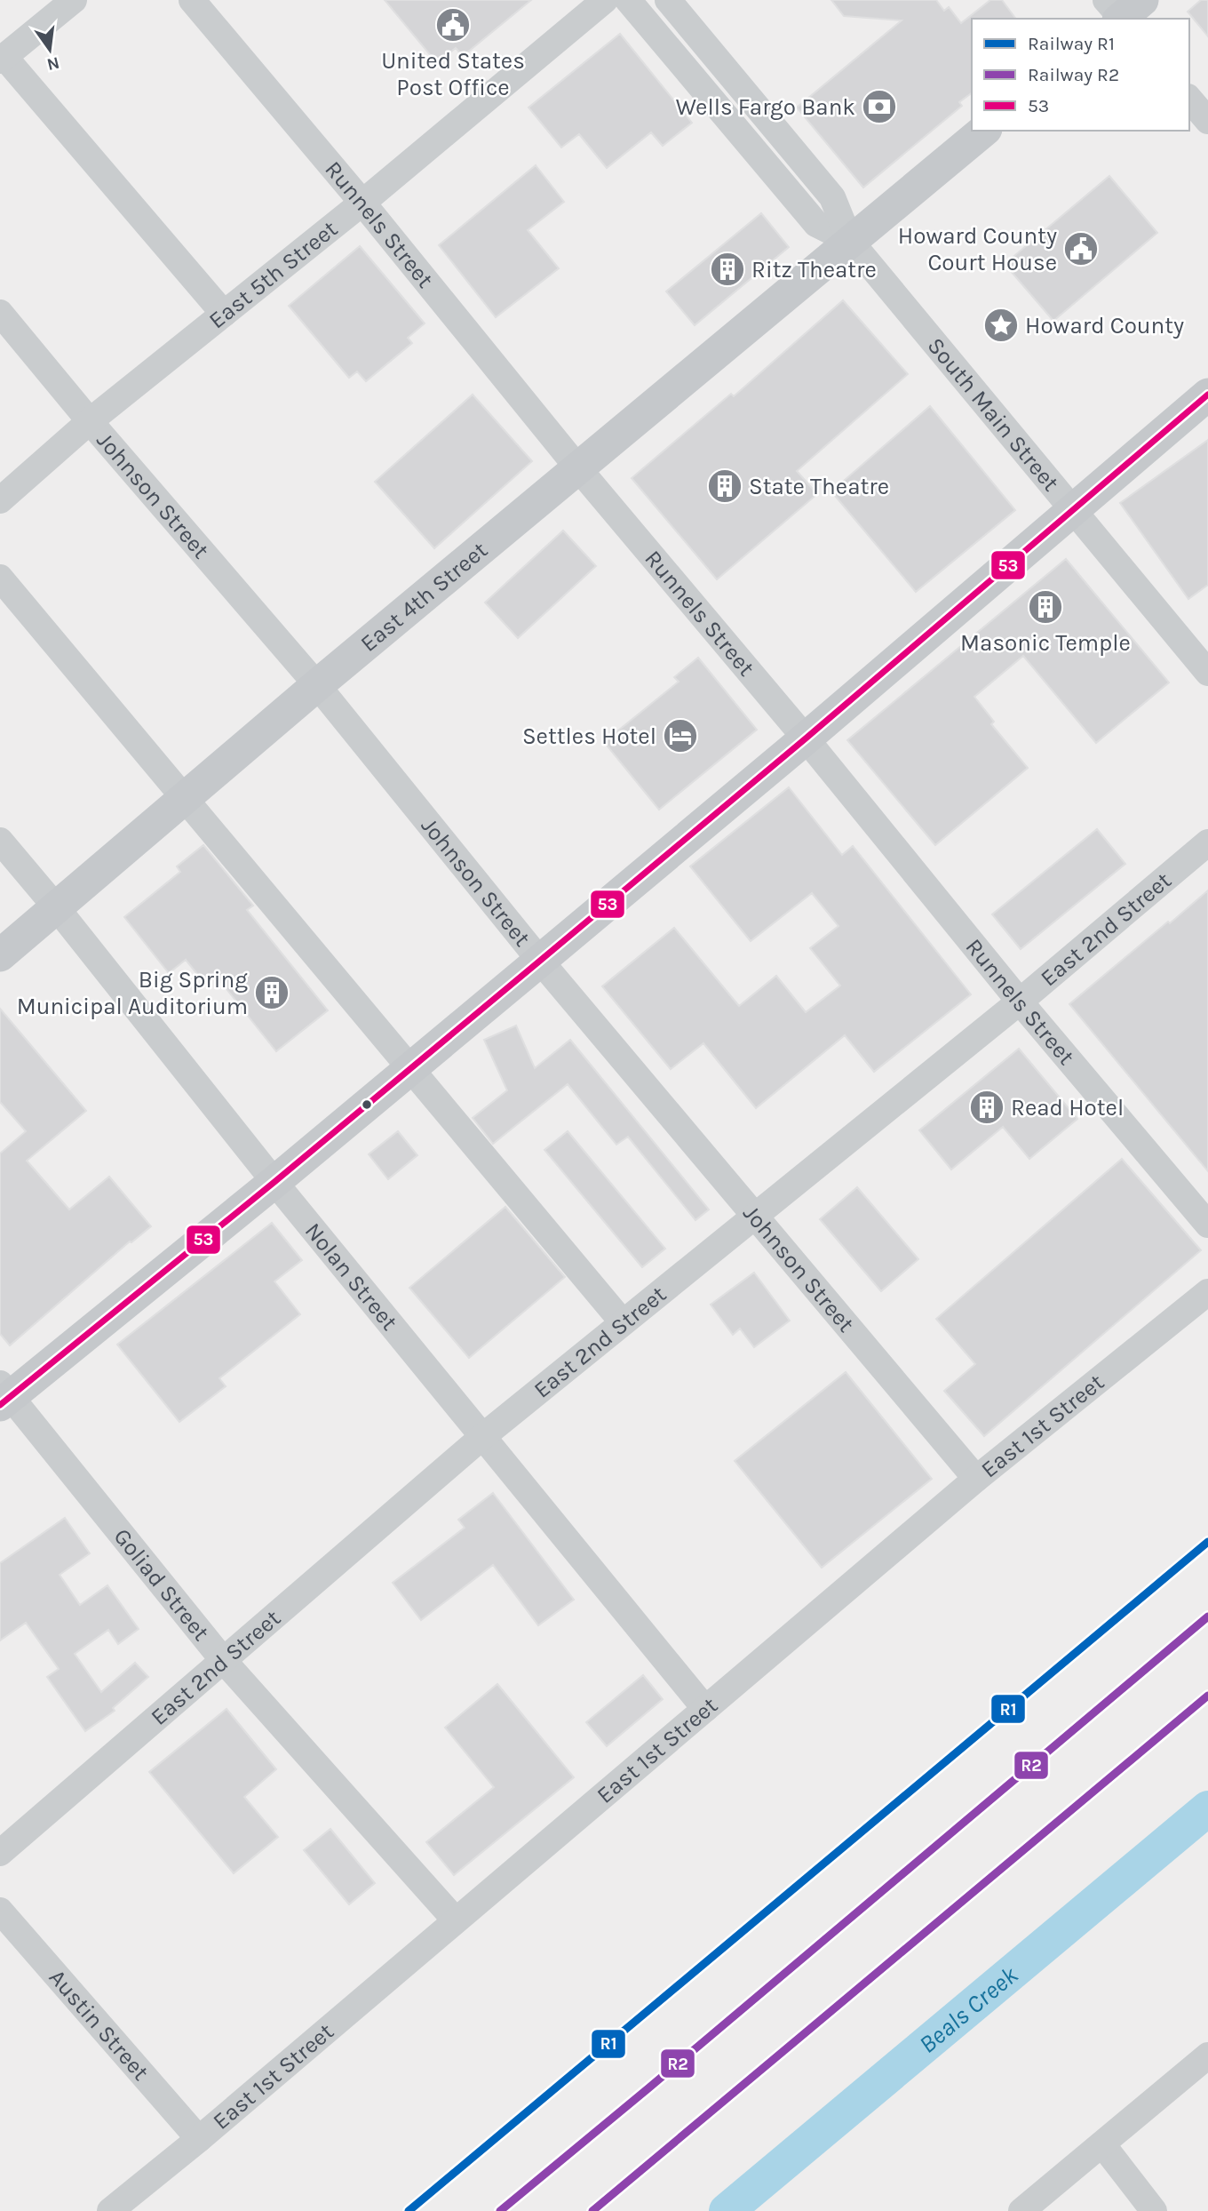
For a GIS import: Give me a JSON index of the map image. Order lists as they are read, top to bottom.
{
  "streets": {
    "main road": ["East 4th Street"],
    "street": [
      "Runnels Street",
      "East 5th Street",
      "South Main Street",
      "Johnson Street",
      "East 2nd Street",
      "Nolan Street",
      "East 1st Street",
      "Goliad Street",
      "Austin Street"
    ]
  },
  "crossings": [
    ["Runnels Street", "East 5th Street"],
    ["Runnels Street", "East 4th Street"],
    ["Runnels Street", "East 2nd Street"],
    ["East 5th Street", "Johnson Street"],
    ["South Main Street", "East 4th Street"],
    ["Johnson Street", "East 4th Street"],
    ["Johnson Street", "East 2nd Street"],
    ["Johnson Street", "East 1st Street"],
    ["East 4th Street", "Nolan Street"],
    ["East 2nd Street", "Nolan Street"],
    ["East 2nd Street", "Goliad Street"],
    ["Nolan Street", "East 1st Street"],
    ["East 1st Street", "Goliad Street"],
    ["East 1st Street", "Austin Street"]
  ],
  "water": ["Beals Creek"],
  "places": {
    "public building": ["United States Post Office", "Howard County Court House"],
    "bank": ["Wells Fargo Bank"],
    "building": [
      "Ritz Theatre",
      "State Theatre",
      "Masonic Temple",
      "Big Spring Municipal Auditorium",
      "Read Hotel"
    ],
    "place": ["Howard County"],
    "hotel": ["Settles Hotel"]
  },
  "lines": ["transit line 53", "rail line R1", "rail line R2"],
  "legend": ["Railway R1", "Railway R2", "53"],
  "north": "bottom"
}
